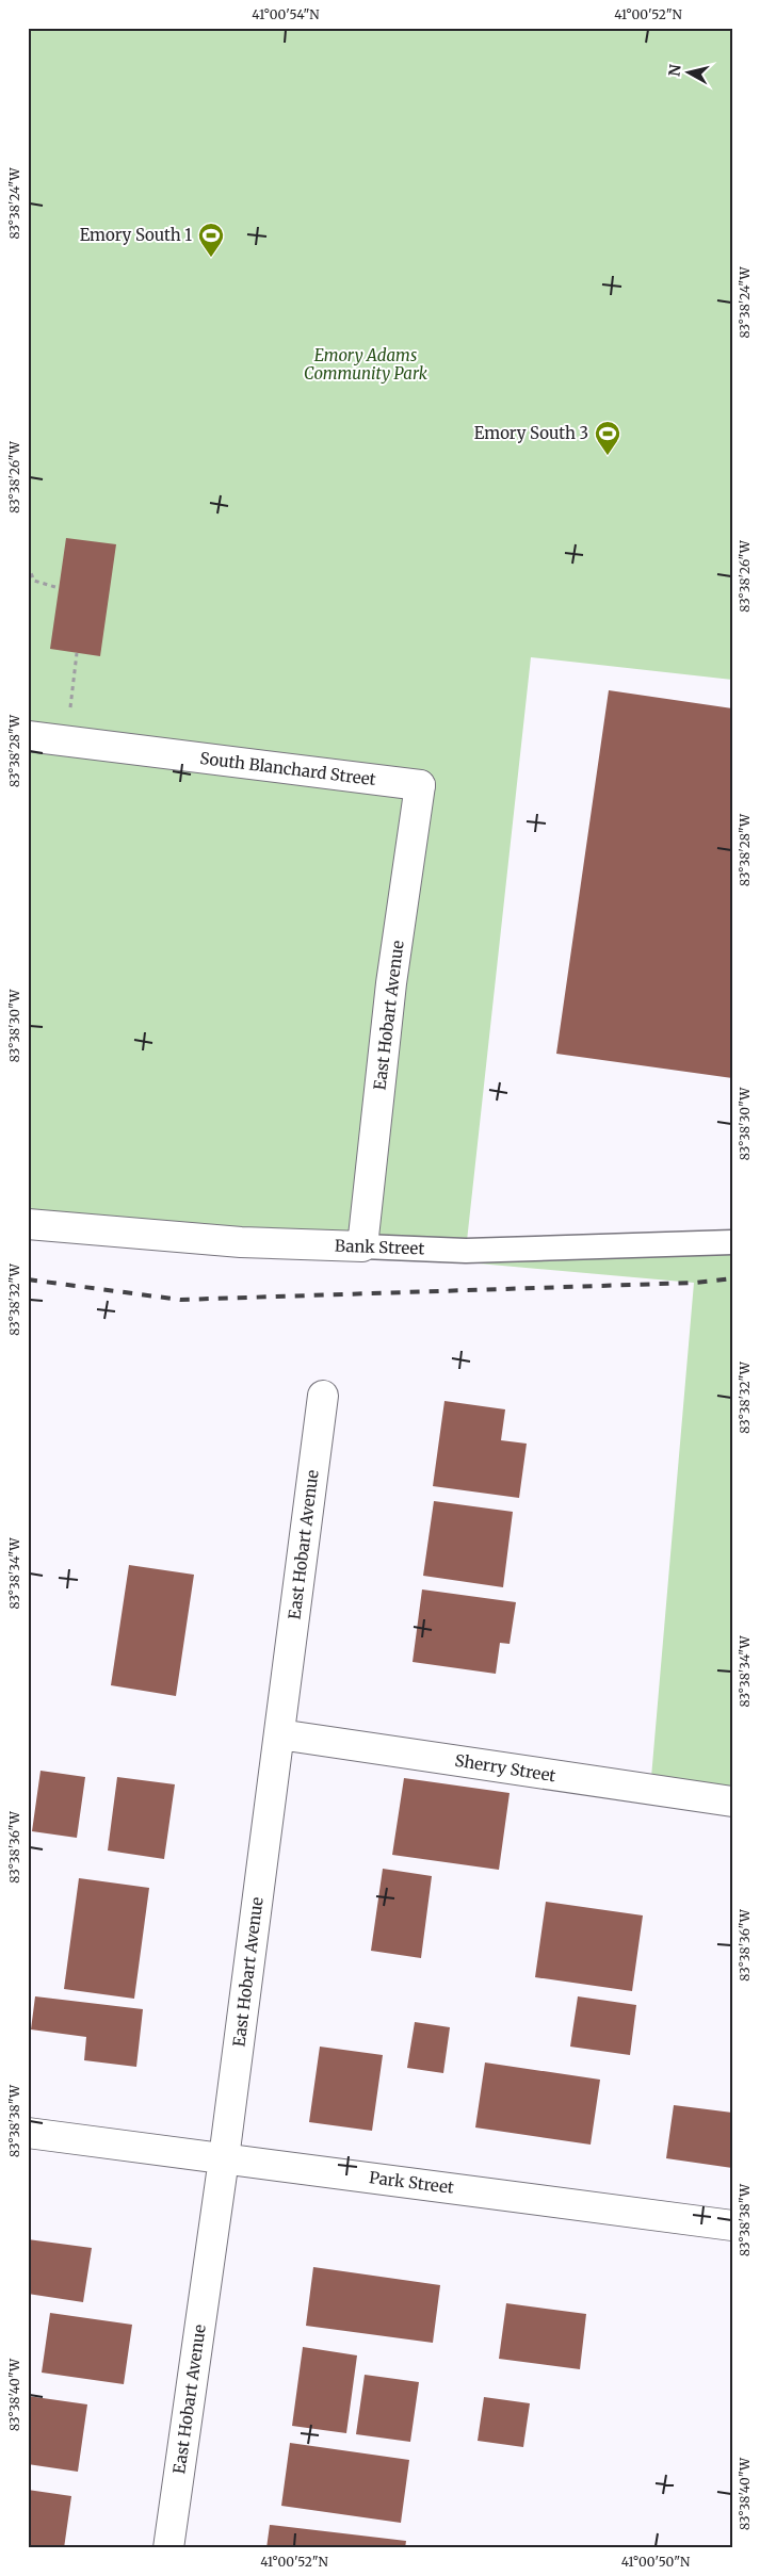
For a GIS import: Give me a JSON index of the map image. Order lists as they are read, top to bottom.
{
  "streets": {
    "street": [
      "South Blanchard Street",
      "East Hobart Avenue",
      "Bank Street",
      "Sherry Street",
      "Park Street"
    ]
  },
  "crossings": [
    ["South Blanchard Street", "East Hobart Avenue"],
    ["East Hobart Avenue", "Bank Street"],
    ["East Hobart Avenue", "Sherry Street"],
    ["East Hobart Avenue", "Park Street"]
  ],
  "parks": ["Emory Adams Community Park"],
  "places": {
    "sports": ["Emory South 1", "Emory South 3"]
  },
  "north": "left",
  "coordinates": [
    "41°00'54\"N",
    "41°00'52\"N",
    "83°38'24\"W",
    "83°38'26\"W",
    "83°38'28\"W",
    "83°38'30\"W",
    "83°38'32\"W",
    "83°38'34\"W",
    "83°38'36\"W",
    "83°38'38\"W",
    "83°38'40\"W",
    "41°00'50\"N"
  ]
}
